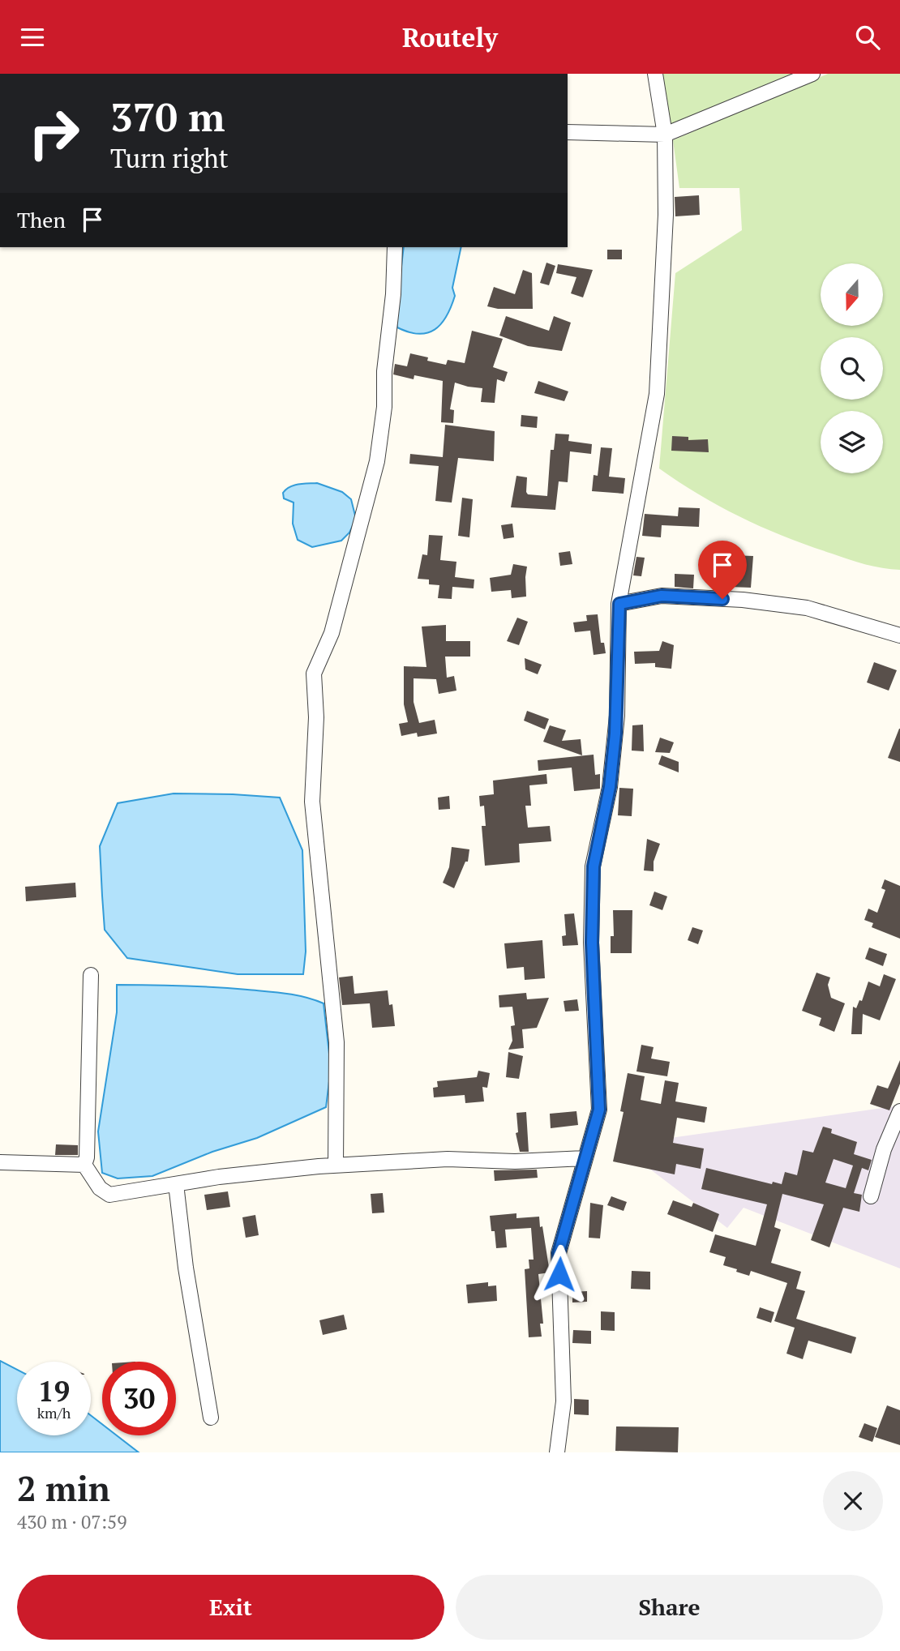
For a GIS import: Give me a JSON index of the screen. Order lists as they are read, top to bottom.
{
  "north": "bottom",
  "page": {
    "header": "Routely",
    "turn": ["370 m", "Turn right"],
    "then": "Then",
    "speed": "19 km/h",
    "limit": "30",
    "heading": ["2 min", "430 m · 07:59"],
    "buttons": ["Exit", "Share"]
  }
}
